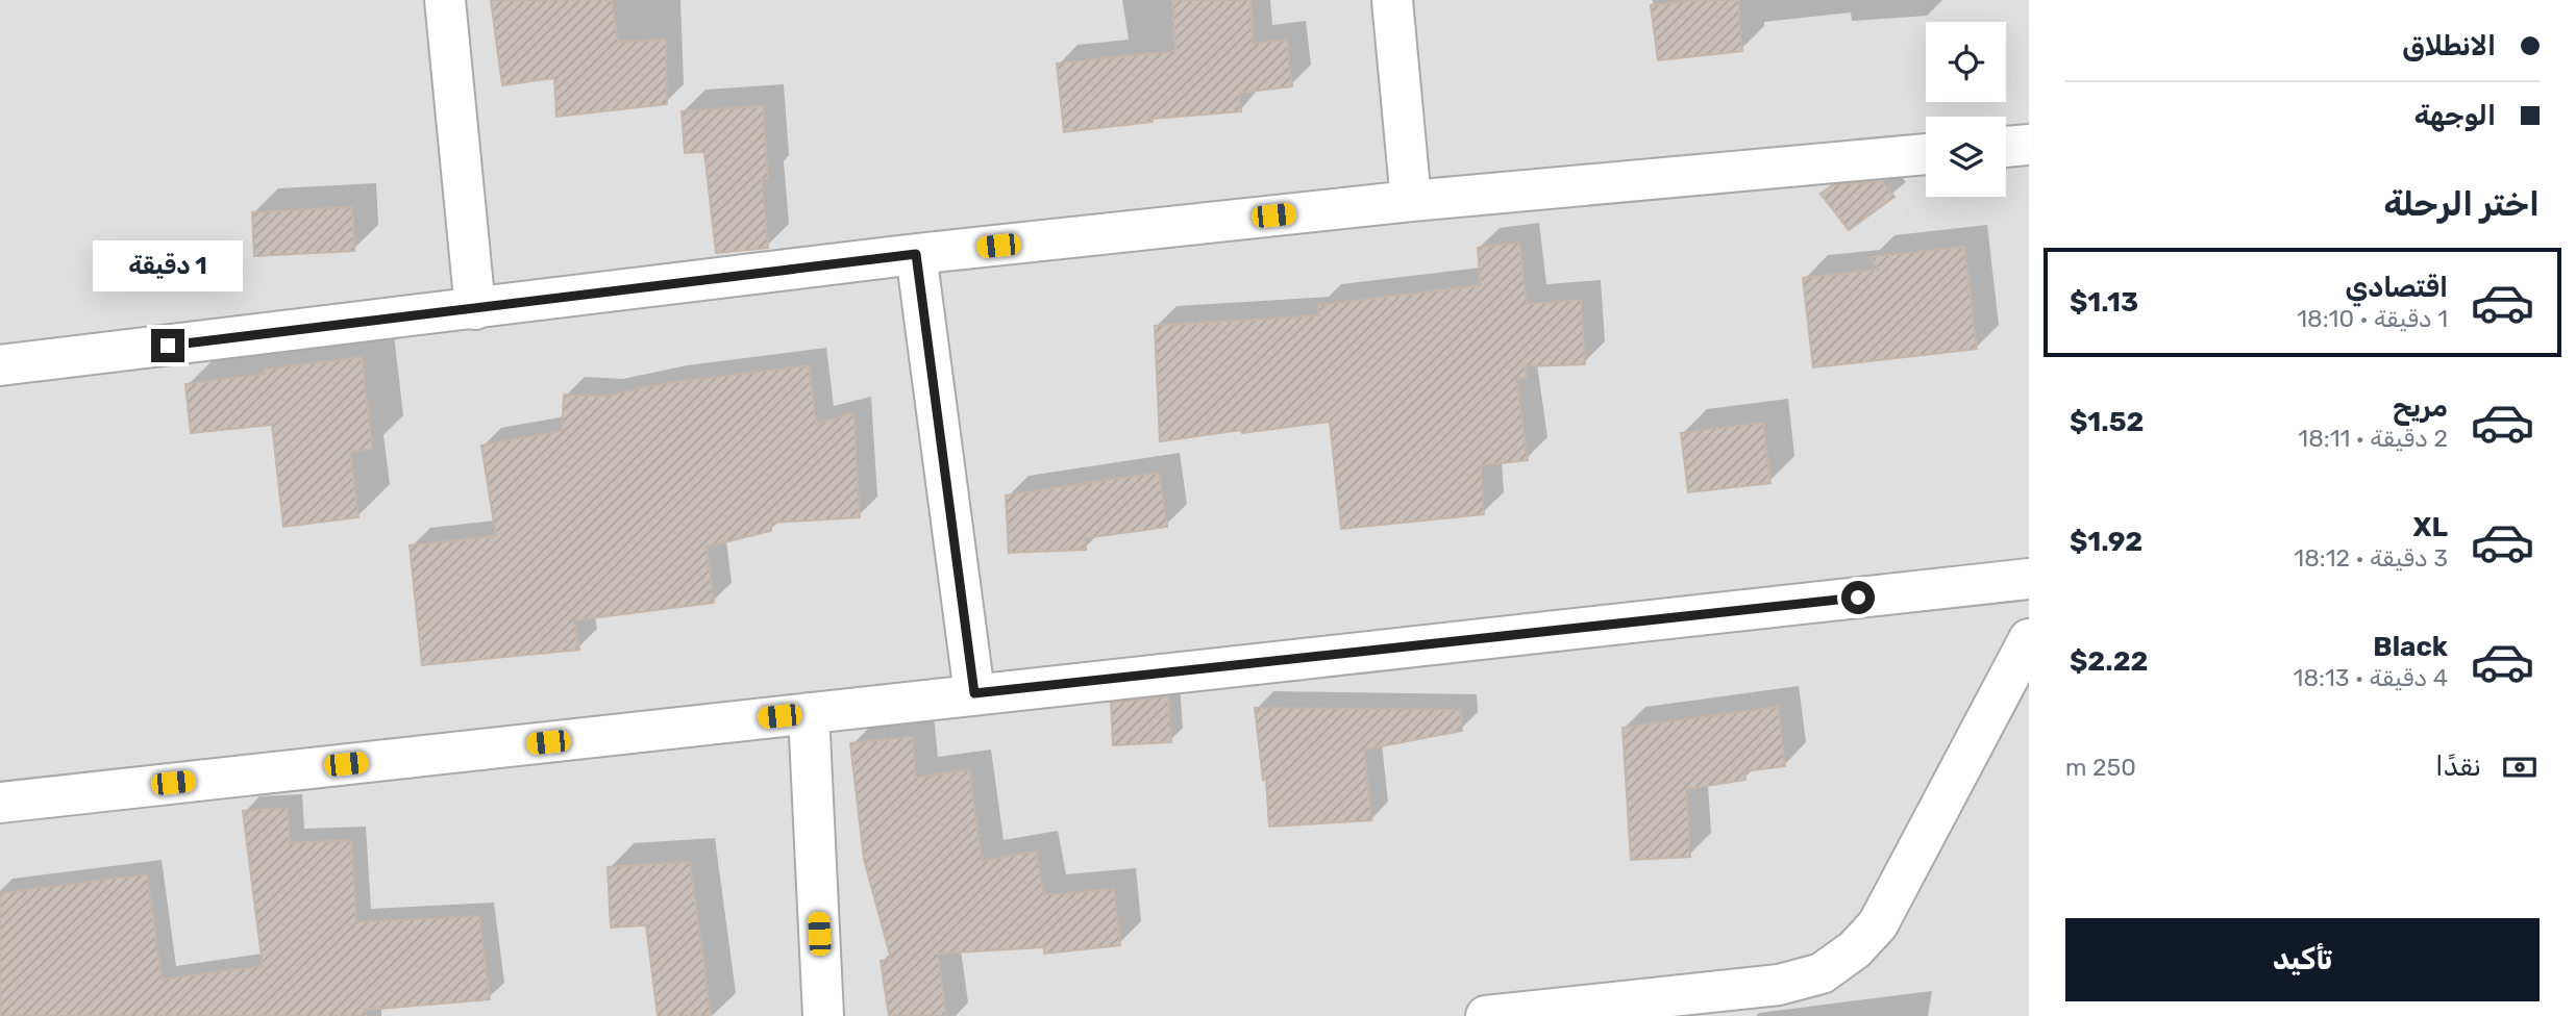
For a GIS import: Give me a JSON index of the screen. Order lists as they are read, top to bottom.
{
  "page": {
    "banner": ["الانطلاق", "الوجهة"],
    "heading": "اختر الرحلة",
    "bubble": "1 دقيقة",
    "list": [
      {
        "name": "اقتصادي",
        "note": "1 دقيقة · 18:10",
        "value": "$1.13"
      },
      {
        "name": "مريح",
        "note": "2 دقيقة · 18:11",
        "value": "$1.52"
      },
      {
        "name": "XL",
        "note": "3 دقيقة · 18:12",
        "value": "$1.92"
      },
      {
        "name": "Black",
        "note": "4 دقيقة · 18:13",
        "value": "$2.22"
      }
    ],
    "pay": ["نقدًا", "250 m"],
    "buttons": "تأكيد"
  }
}
